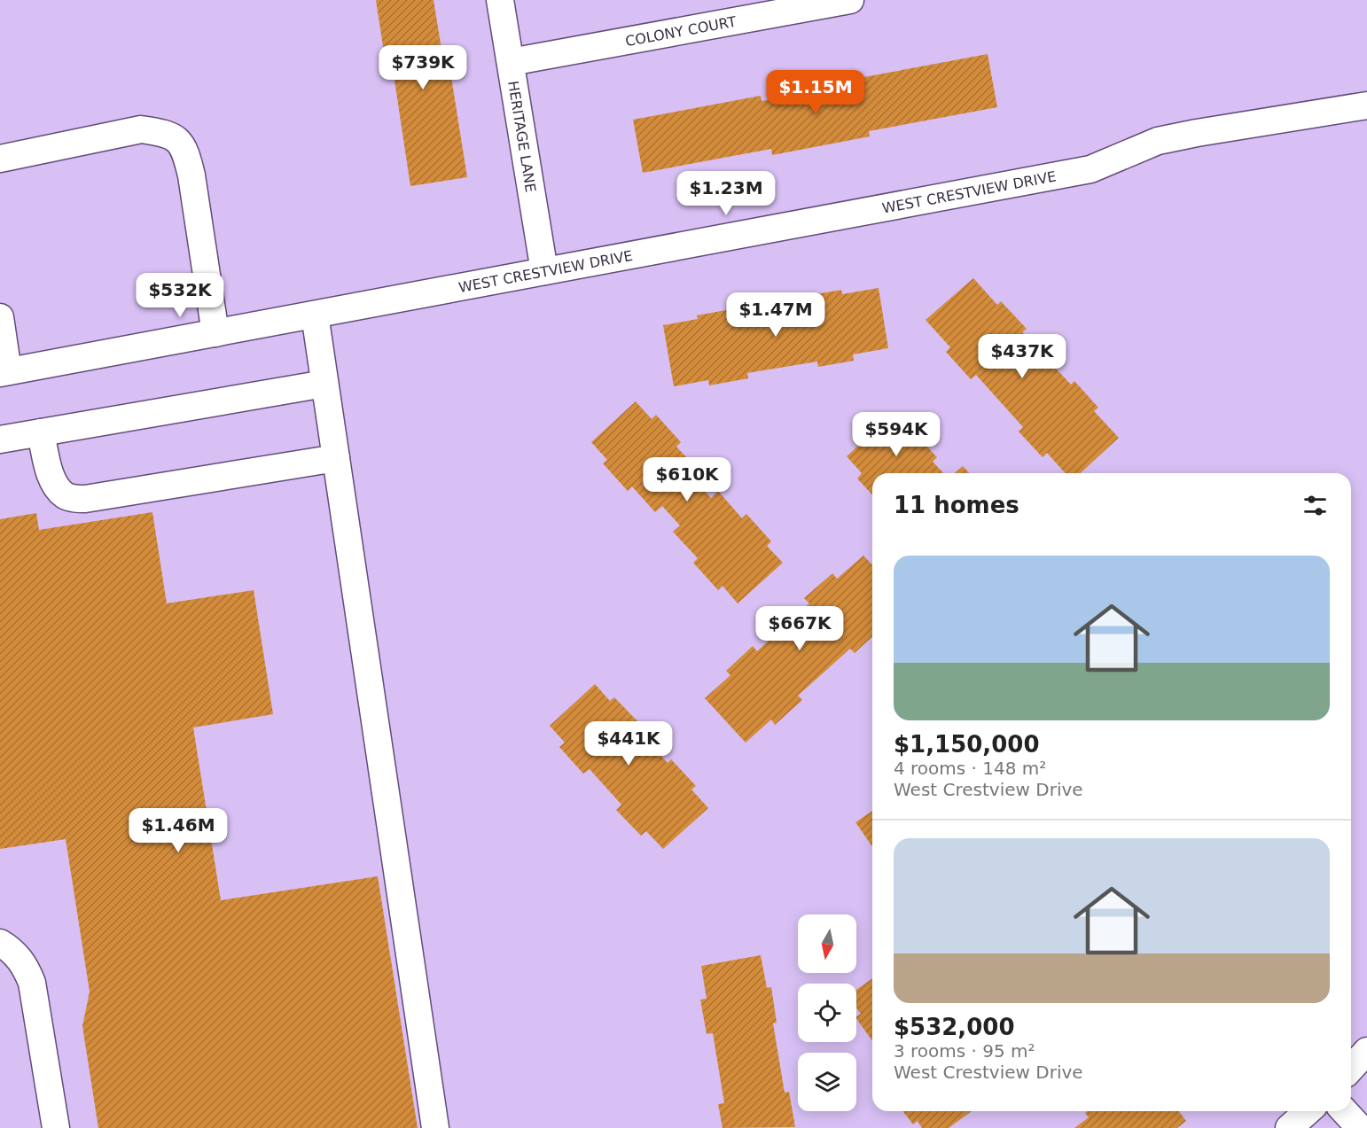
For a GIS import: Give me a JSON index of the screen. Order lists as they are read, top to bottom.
{
  "streets": {
    "street": ["COLONY COURT", "HERITAGE LANE", "WEST CRESTVIEW DRIVE"]
  },
  "crossings": [
    ["COLONY COURT", "HERITAGE LANE"],
    ["HERITAGE LANE", "WEST CRESTVIEW DRIVE"]
  ],
  "north": "bottom",
  "page": {
    "price": [
      "$739K",
      "$1.15M",
      "$1.23M",
      "$532K",
      "$1.47M",
      "$437K",
      "$594K",
      "$610K",
      "$667K",
      "$441K",
      "$1.46M"
    ],
    "heading": "11 homes",
    "list": [
      {
        "name": "$1,150,000",
        "note": "4 rooms · 148 m² · West Crestview Drive"
      },
      {
        "name": "$532,000",
        "note": "3 rooms · 95 m² · West Crestview Drive"
      }
    ]
  }
}
